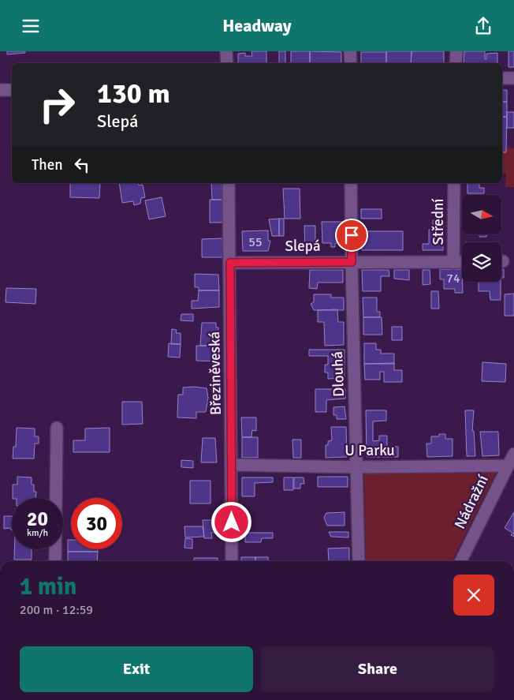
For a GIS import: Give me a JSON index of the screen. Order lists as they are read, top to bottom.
{
  "streets": {
    "street": [
      "Střední",
      "Slepá",
      "Březiněveská",
      "Dlouhá",
      "U Parku",
      "Nádražní"
    ]
  },
  "crossings": [
    ["Střední", "Slepá"],
    ["Slepá", "Březiněveská"],
    ["Slepá", "Dlouhá"],
    ["Březiněveská", "U Parku"],
    ["Dlouhá", "U Parku"],
    ["U Parku", "Nádražní"]
  ],
  "house_numbers": ["55", "74"],
  "north": "right",
  "page": {
    "header": "Headway",
    "turn": ["130 m", "Slepá"],
    "then": "Then",
    "speed": "20 km/h",
    "limit": "30",
    "heading": ["1 min", "200 m · 12:59"],
    "buttons": ["Exit", "Share"]
  }
}
